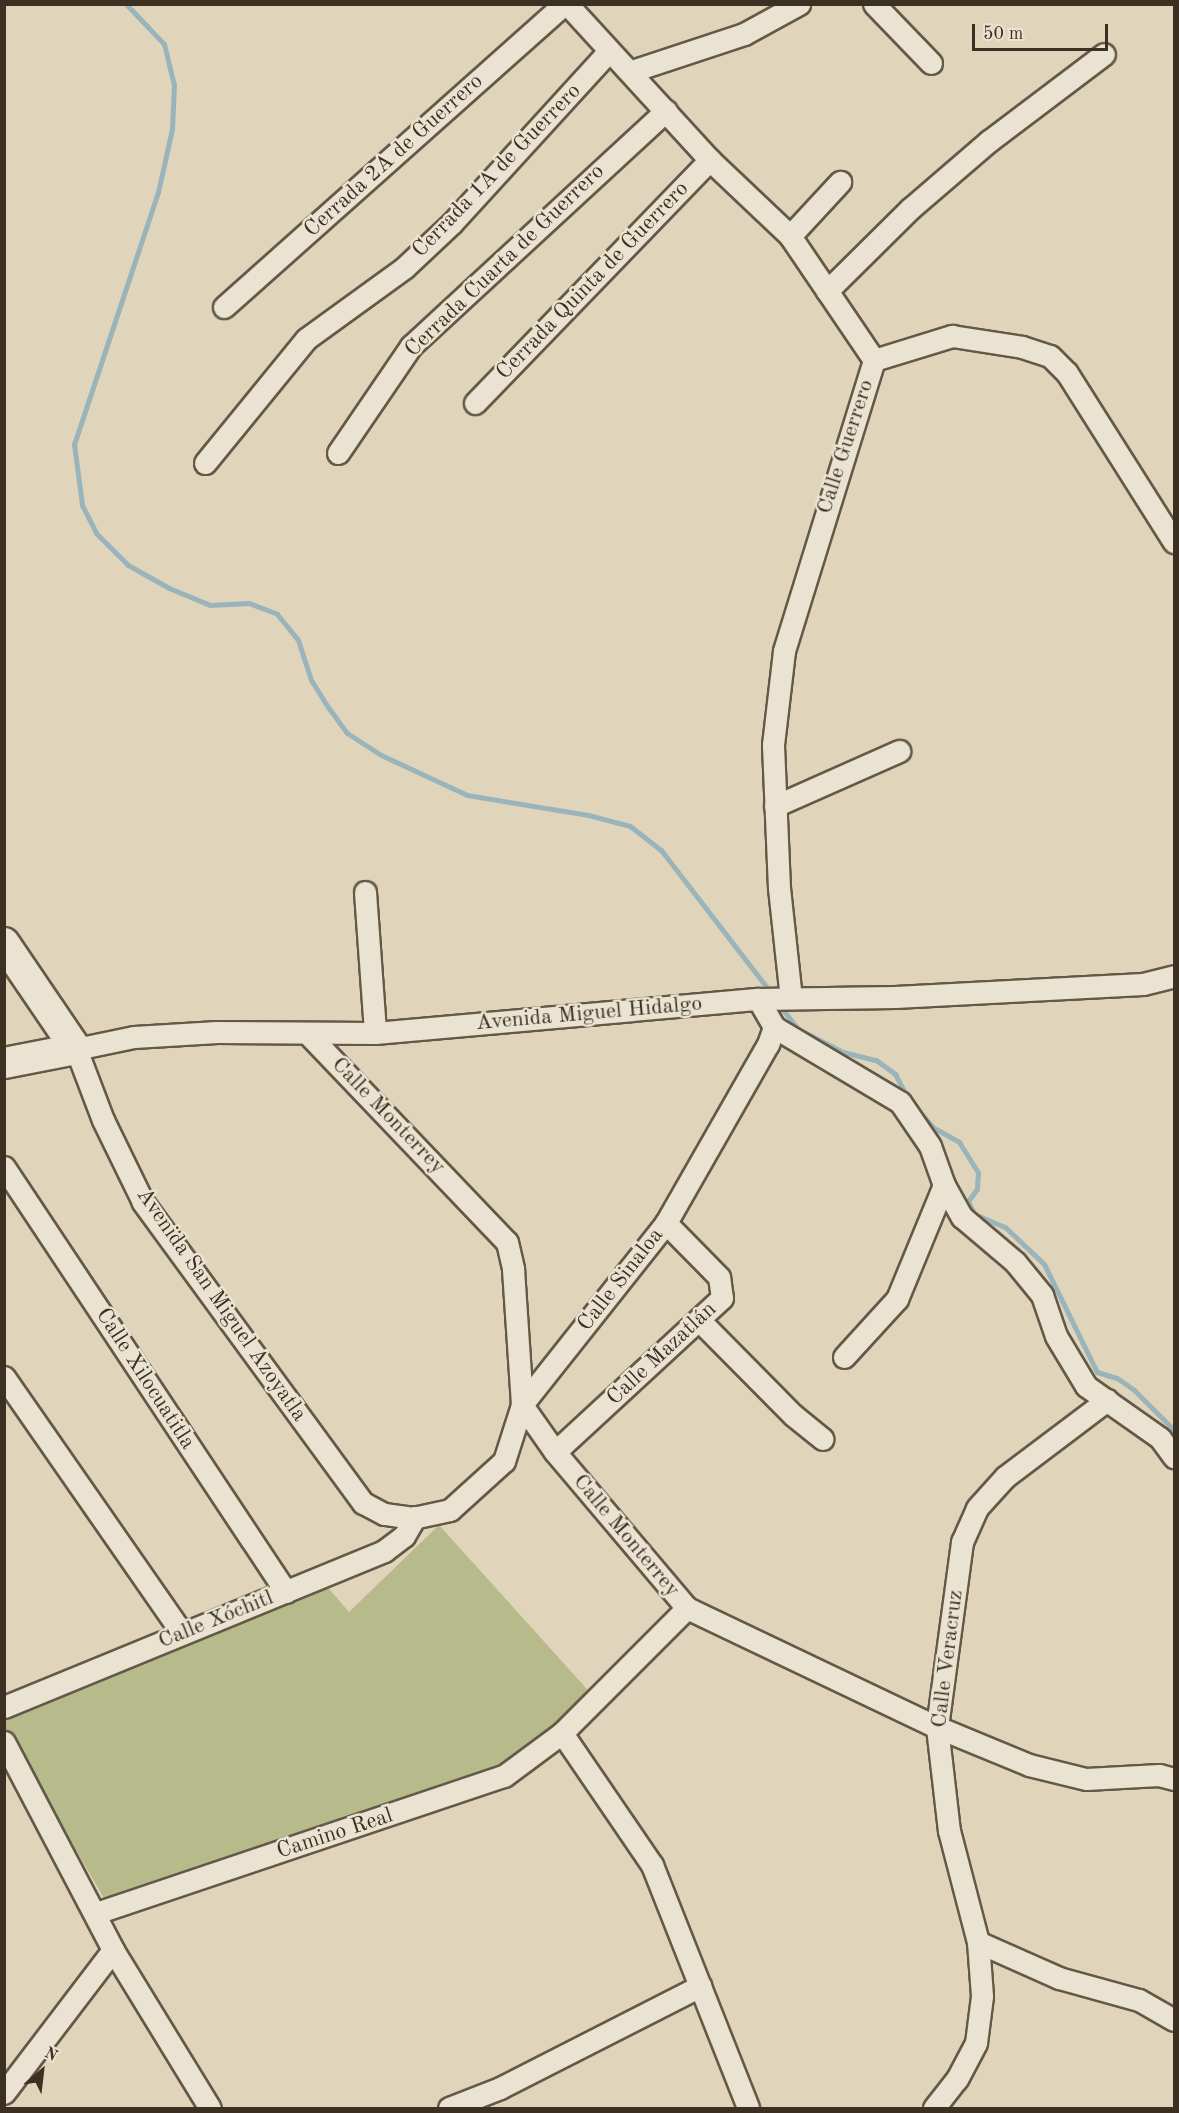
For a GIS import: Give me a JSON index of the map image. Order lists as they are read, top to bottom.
{
  "streets": {
    "street": [
      "Cerrada 2A de Guerrero",
      "Cerrada 1A de Guerrero",
      "Cerrada Cuarta de Guerrero",
      "Cerrada Quinta de Guerrero",
      "Calle Guerrero",
      "Avenida Miguel Hidalgo",
      "Calle Monterrey",
      "Calle Sinaloa",
      "Avenida San Miguel Azoyatla",
      "Calle Mazatlán",
      "Calle Xilocuatitla",
      "Calle Xóchitl",
      "Calle Veracruz",
      "Camino Real"
    ]
  },
  "crossings": [
    ["Cerrada 2A de Guerrero", "Calle Guerrero"],
    ["Cerrada 1A de Guerrero", "Calle Guerrero"],
    ["Cerrada Cuarta de Guerrero", "Calle Guerrero"],
    ["Cerrada Quinta de Guerrero", "Calle Guerrero"],
    ["Calle Guerrero", "Avenida Miguel Hidalgo"],
    ["Avenida Miguel Hidalgo", "Calle Monterrey"],
    ["Avenida Miguel Hidalgo", "Avenida San Miguel Azoyatla"],
    ["Calle Monterrey", "Calle Sinaloa"],
    ["Calle Monterrey", "Calle Mazatlán"],
    ["Calle Monterrey", "Calle Veracruz"],
    ["Calle Monterrey", "Camino Real"],
    ["Calle Sinaloa", "Avenida San Miguel Azoyatla"],
    ["Calle Sinaloa", "Calle Mazatlán"],
    ["Calle Sinaloa", "Calle Xóchitl"],
    ["Avenida San Miguel Azoyatla", "Calle Xóchitl"],
    ["Calle Xilocuatitla", "Calle Xóchitl"]
  ],
  "scale_bar": "50 m",
  "north": "top right"
}
